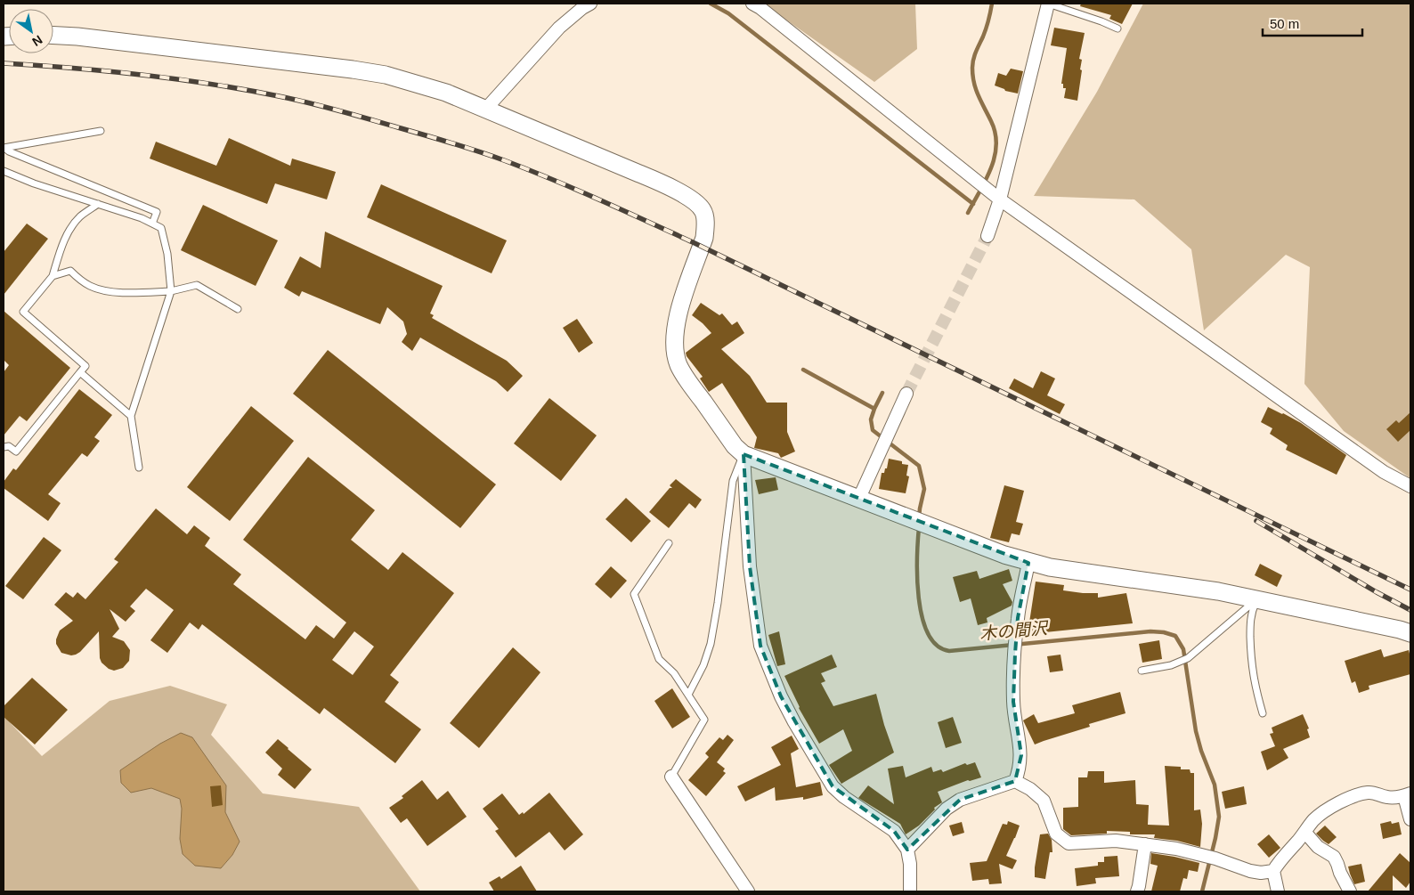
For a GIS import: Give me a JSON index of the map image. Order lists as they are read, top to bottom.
{
  "water": ["木の間沢"],
  "scale_bar": "50 m",
  "north": "bottom right"
}
